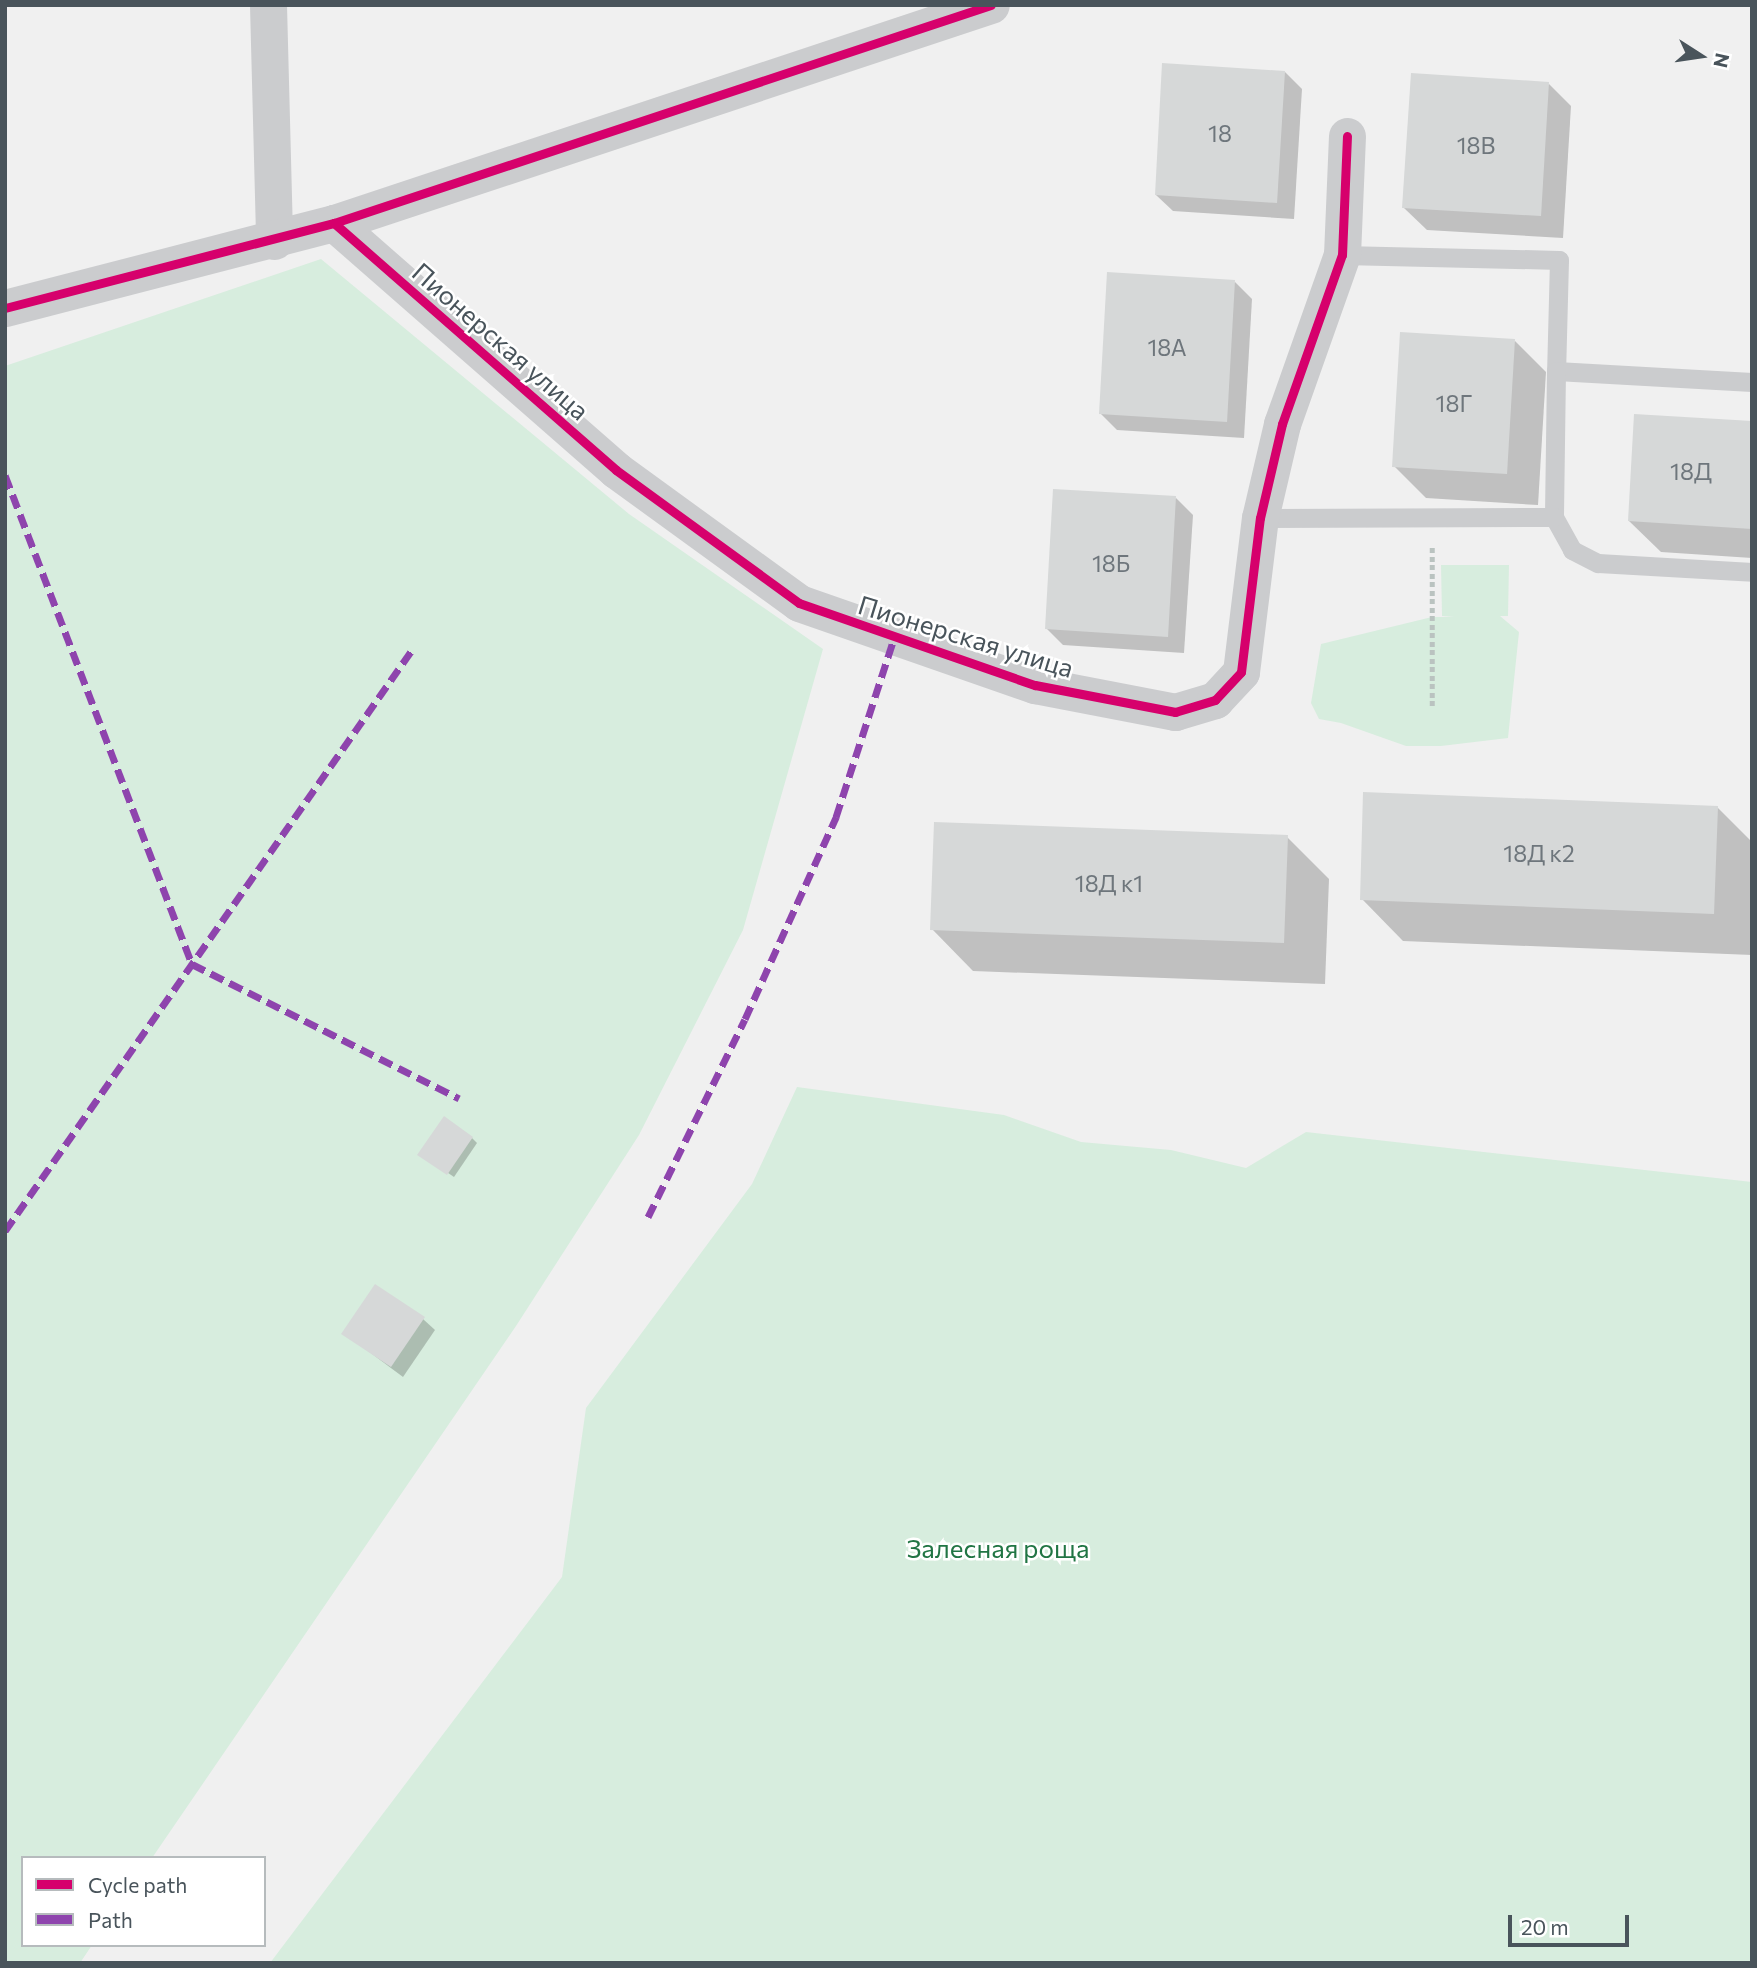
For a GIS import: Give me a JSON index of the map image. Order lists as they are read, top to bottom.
{
  "streets": {
    "street": ["Пионерская улица"]
  },
  "parks": ["Залесная роща"],
  "house_numbers": [
    "18",
    "18В",
    "18А",
    "18Г",
    "18Д",
    "18Б",
    "18Д к2",
    "18Д к1"
  ],
  "legend": ["Cycle path", "Path"],
  "scale_bar": "20 m",
  "north": "right"
}
